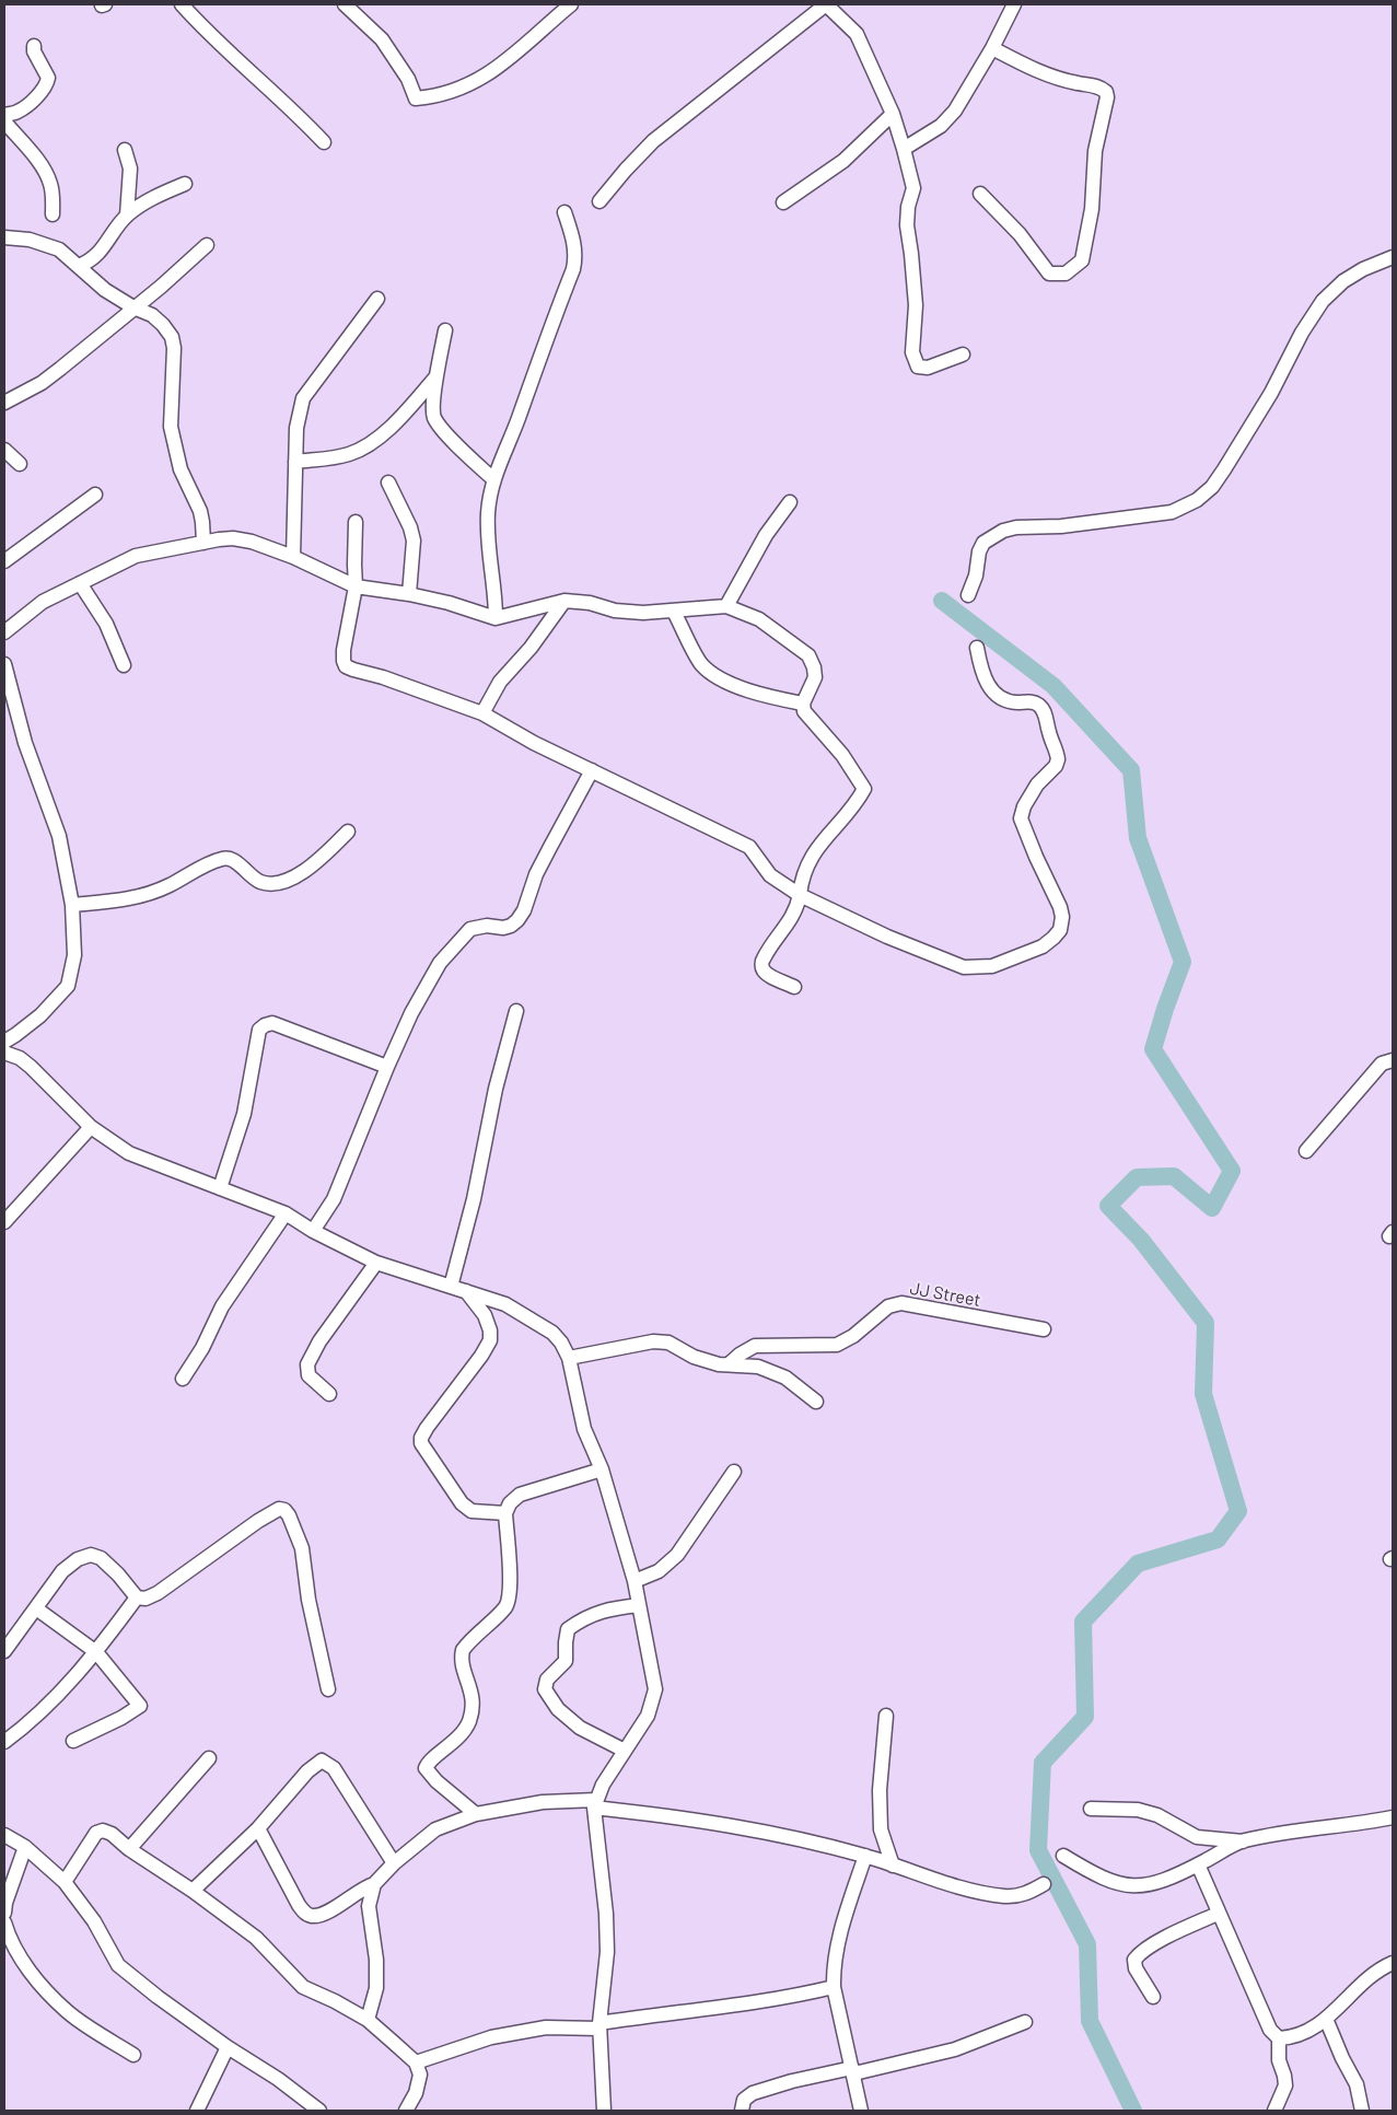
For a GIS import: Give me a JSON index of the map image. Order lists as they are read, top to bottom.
{
  "streets": {
    "street": ["JJ Street"]
  }
}
